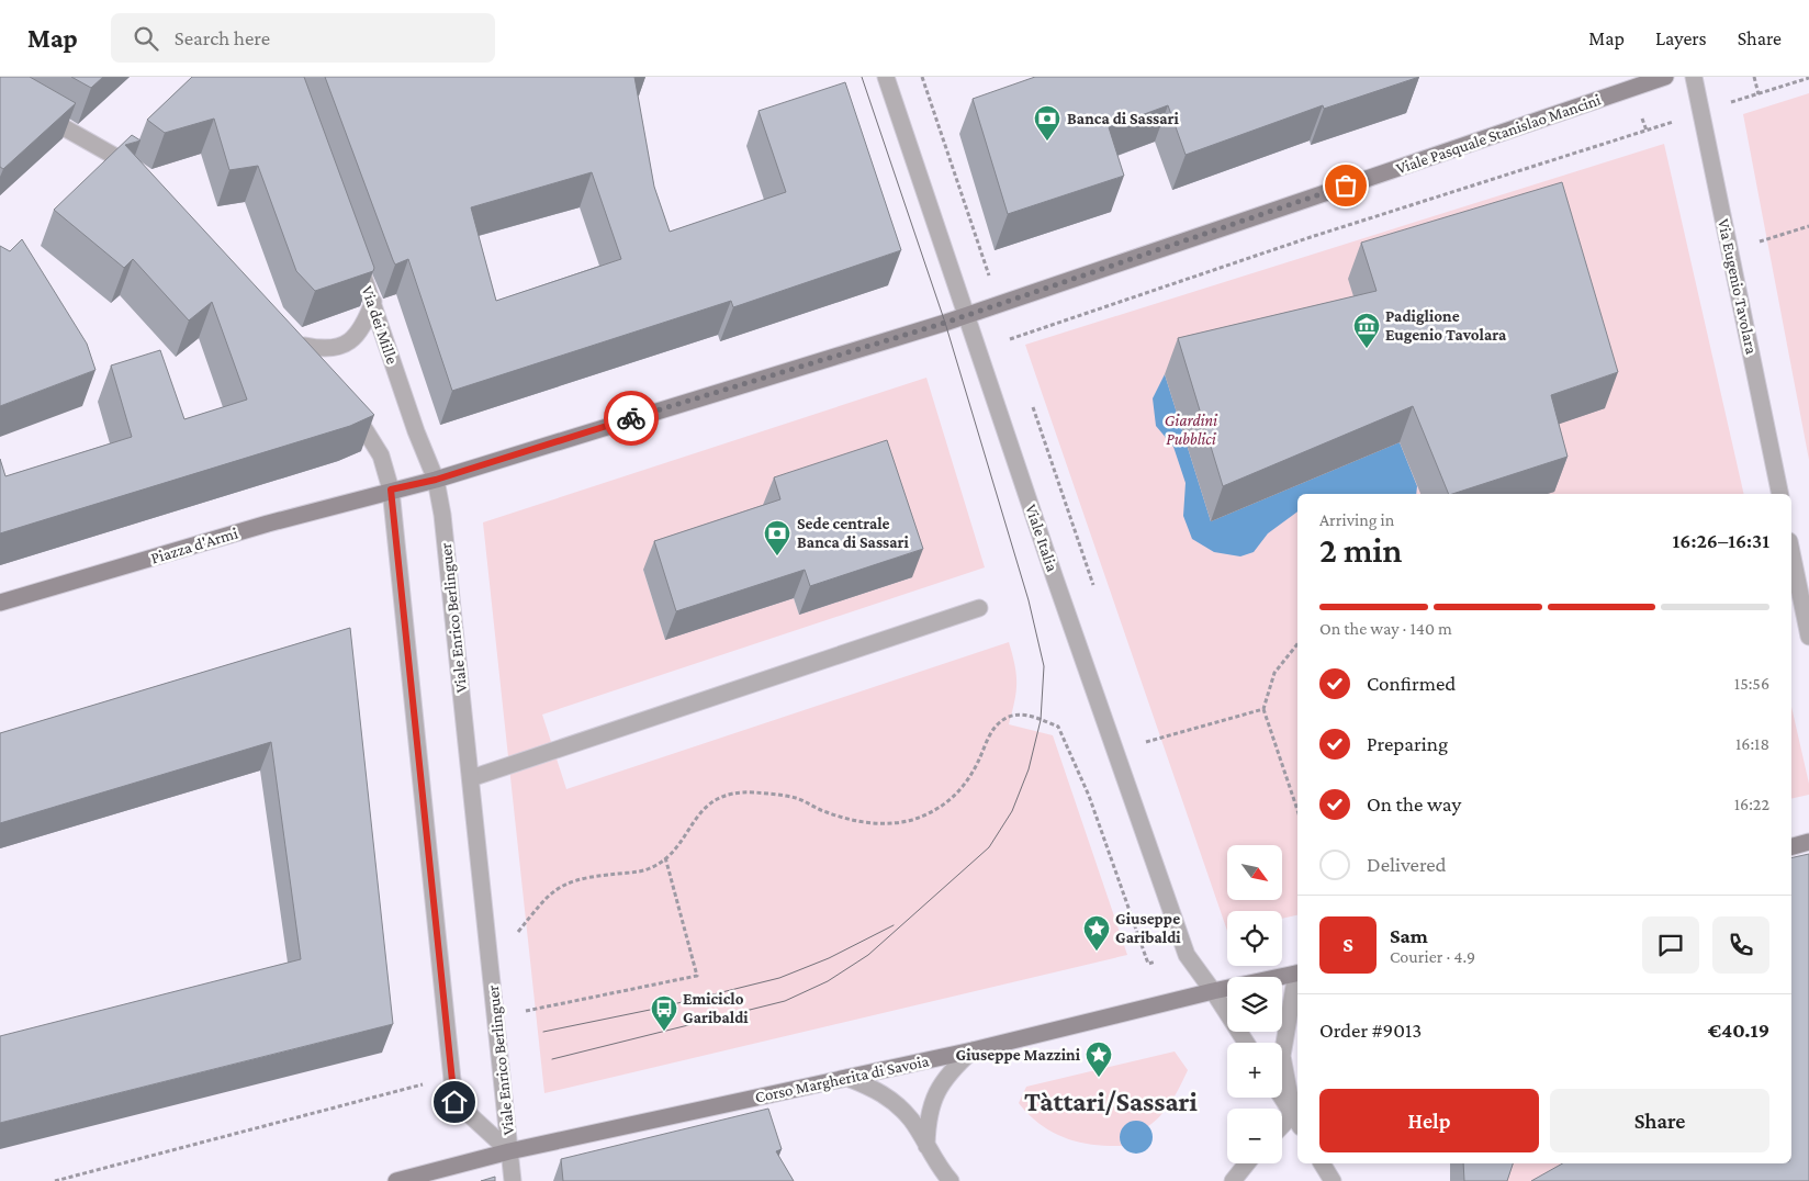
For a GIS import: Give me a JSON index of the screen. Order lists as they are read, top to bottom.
{
  "streets": {
    "main road": ["Viale Pasquale Stanislao Mancini", "Piazza d'Armi", "Corso Margherita di Savoia"],
    "street": [
      "Via Eugenio Tavolara",
      "Via dei Mille",
      "Viale Italia",
      "Viale Enrico Berlinguer"
    ]
  },
  "crossings": [
    ["Viale Pasquale Stanislao Mancini", "Via dei Mille"],
    ["Viale Pasquale Stanislao Mancini", "Viale Italia"],
    ["Viale Pasquale Stanislao Mancini", "Piazza d'Armi"],
    ["Viale Pasquale Stanislao Mancini", "Viale Enrico Berlinguer"],
    ["Via dei Mille", "Viale Enrico Berlinguer"],
    ["Viale Italia", "Corso Margherita di Savoia"],
    ["Piazza d'Armi", "Viale Enrico Berlinguer"],
    ["Viale Enrico Berlinguer", "Corso Margherita di Savoia"]
  ],
  "districts": ["Tàttari/Sassari"],
  "parks": ["Giardini Pubblici"],
  "places": {
    "bank": ["Banca di Sassari", "Sede centrale Banca di Sassari"],
    "museum": ["Padiglione Eugenio Tavolara"],
    "place": ["Giuseppe Garibaldi", "Giuseppe Mazzini"],
    "bus stop": ["Emiciclo Garibaldi"]
  },
  "north": "bottom right",
  "page": {
    "header": "Map",
    "search": "Search here",
    "nav": ["Map", "Layers", "Share"],
    "heading": ["2 min", "Arriving in", "16:26–16:31"],
    "panel": [
      "Sam",
      "Courier · 4.9",
      "Order #9013",
      "€40.19"
    ],
    "bar": "On the way · 140 m",
    "list": [
      ["Confirmed", "15:56"],
      ["Preparing", "16:18"],
      ["On the way", "16:22"],
      "Delivered"
    ],
    "map_buttons": ["+", "−"],
    "round": "S",
    "buttons": ["Help", "Share"]
  }
}
